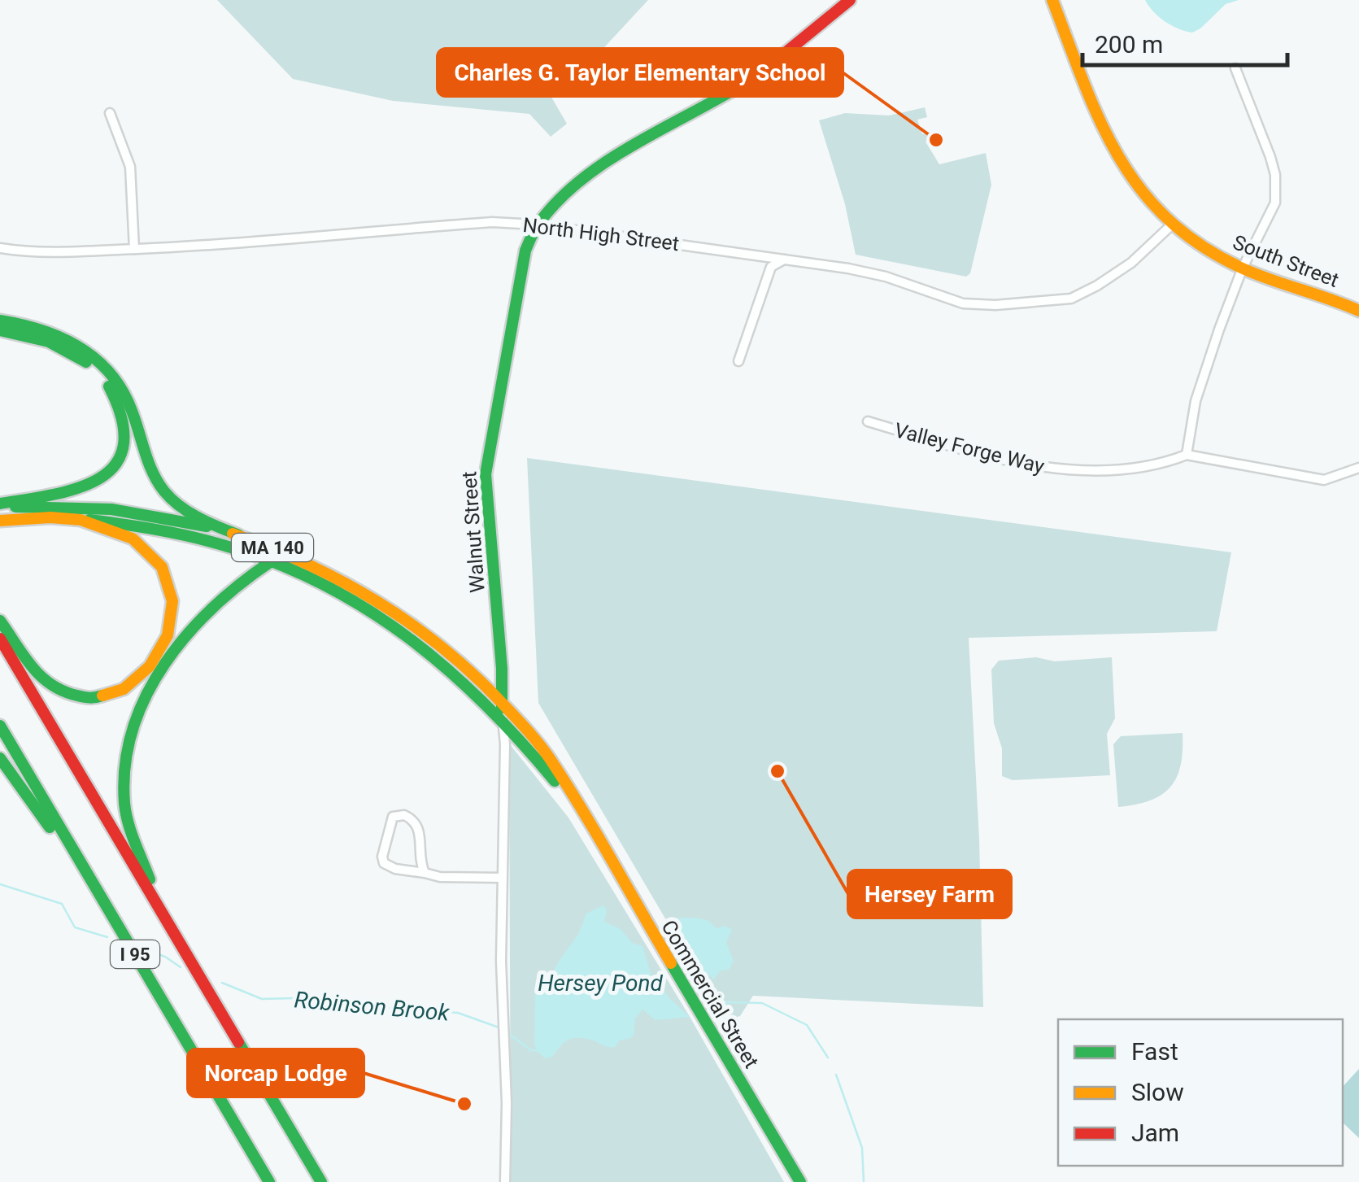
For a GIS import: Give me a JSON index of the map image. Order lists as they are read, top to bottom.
{
  "streets": {
    "main road": [
      "South Street",
      "Walnut Street",
      "MA 140",
      "I 95",
      "Commercial Street"
    ],
    "street": ["North High Street", "Valley Forge Way"]
  },
  "crossings": [
    ["North High Street", "South Street"],
    ["North High Street", "Walnut Street"],
    ["Walnut Street", "Commercial Street"]
  ],
  "water": ["Hersey Pond", "Robinson Brook"],
  "places": ["Charles G. Taylor Elementary School", "Hersey Farm", "Norcap Lodge"],
  "legend": ["Fast", "Slow", "Jam"],
  "scale_bar": "200 m"
}
